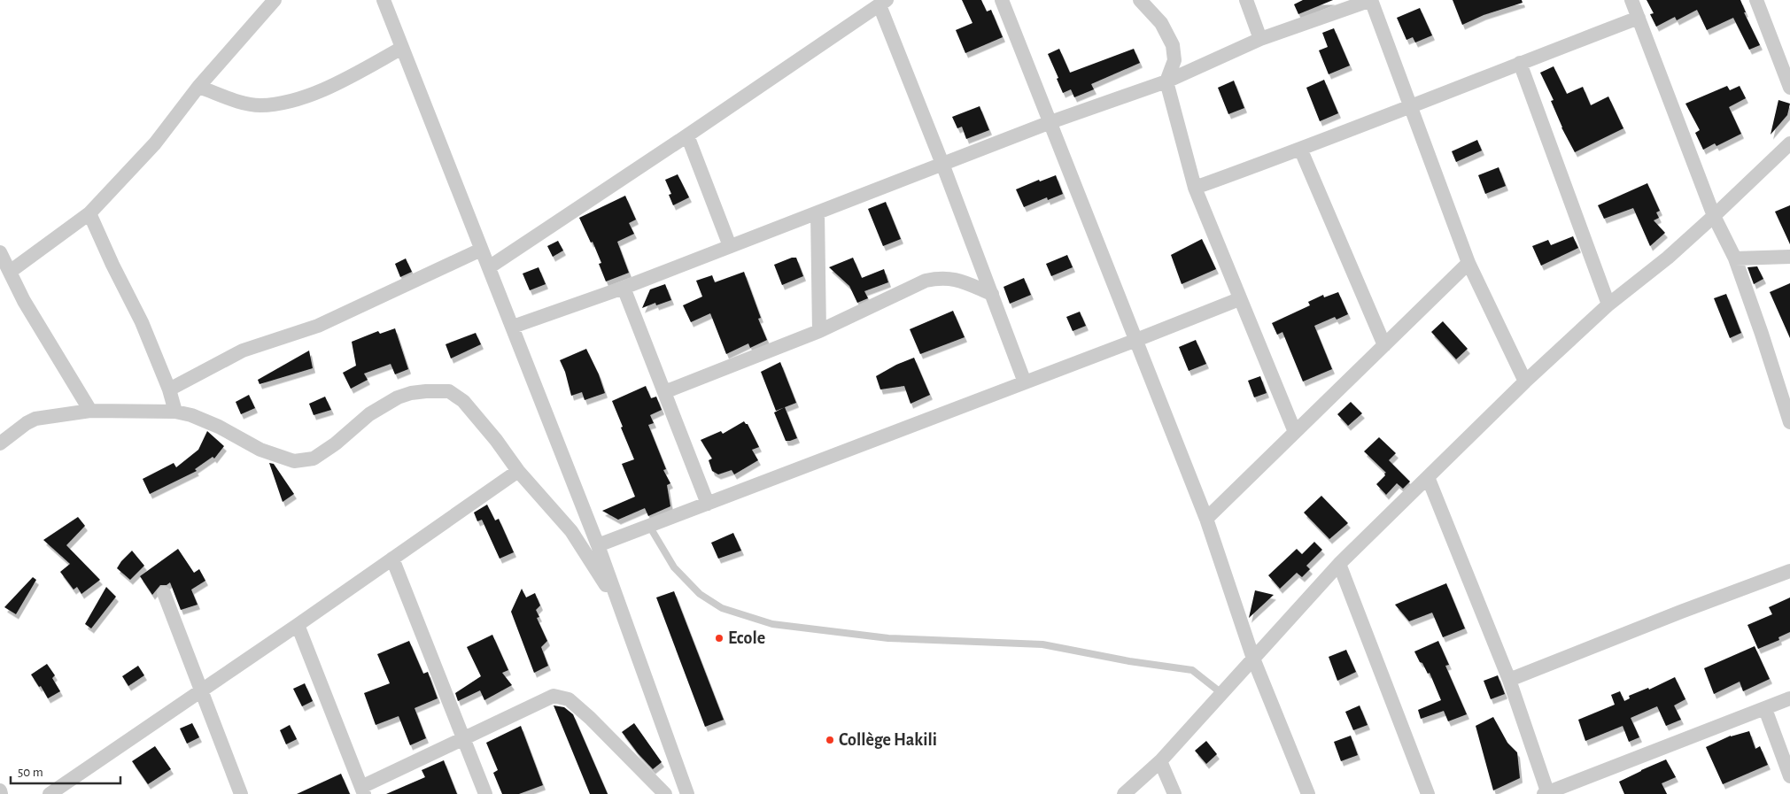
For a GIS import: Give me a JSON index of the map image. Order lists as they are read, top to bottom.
{
  "places": ["Ecole", "Collège Hakili"],
  "scale_bar": "50 m"
}
